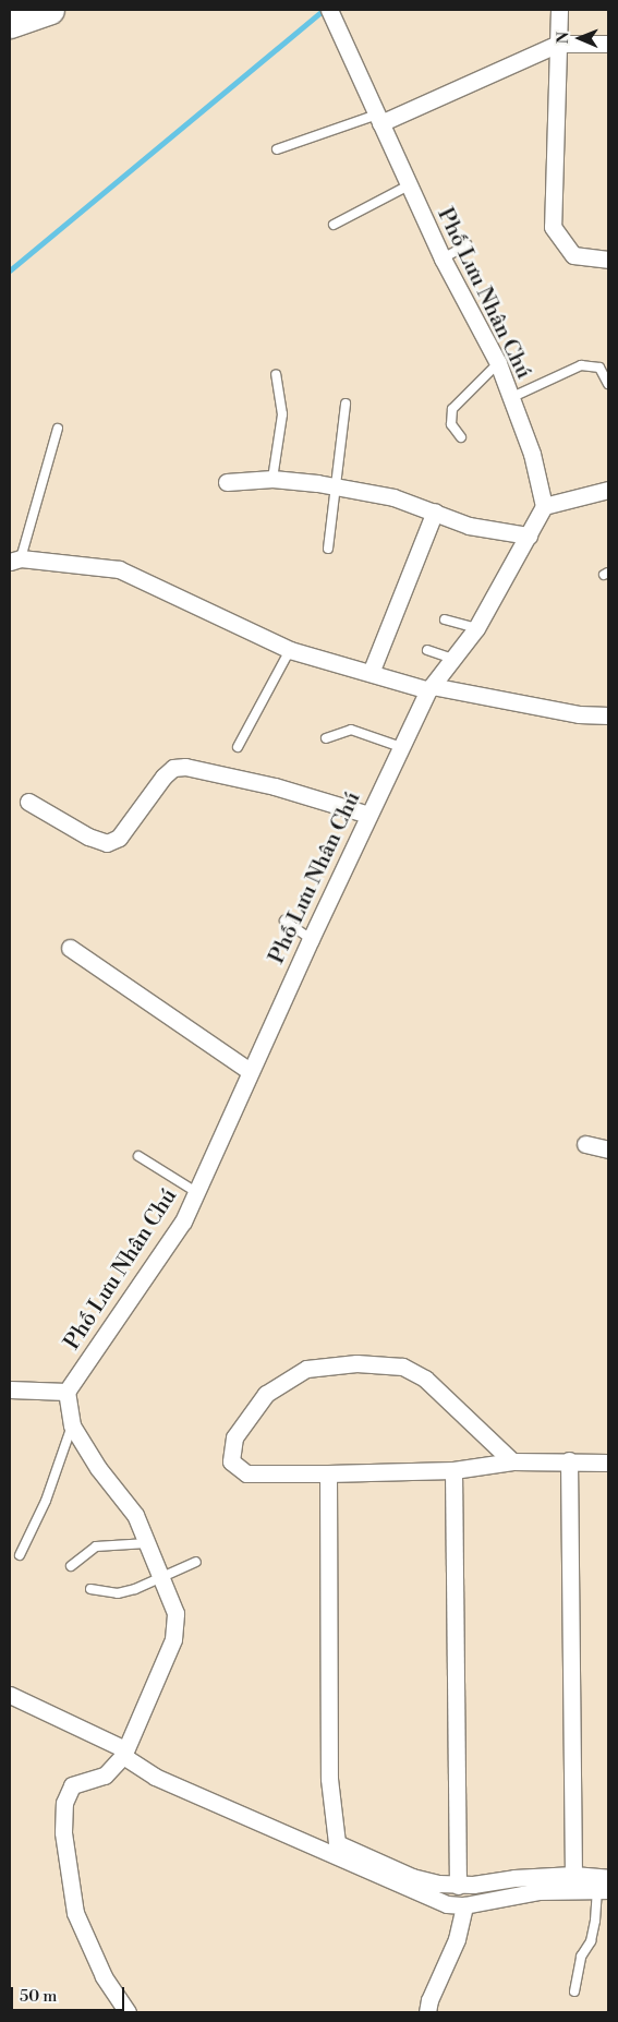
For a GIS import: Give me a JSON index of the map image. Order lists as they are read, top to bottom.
{
  "streets": {
    "street": ["Phố Lưu Nhân Chú"]
  },
  "scale_bar": "50 m",
  "north": "left"
}
